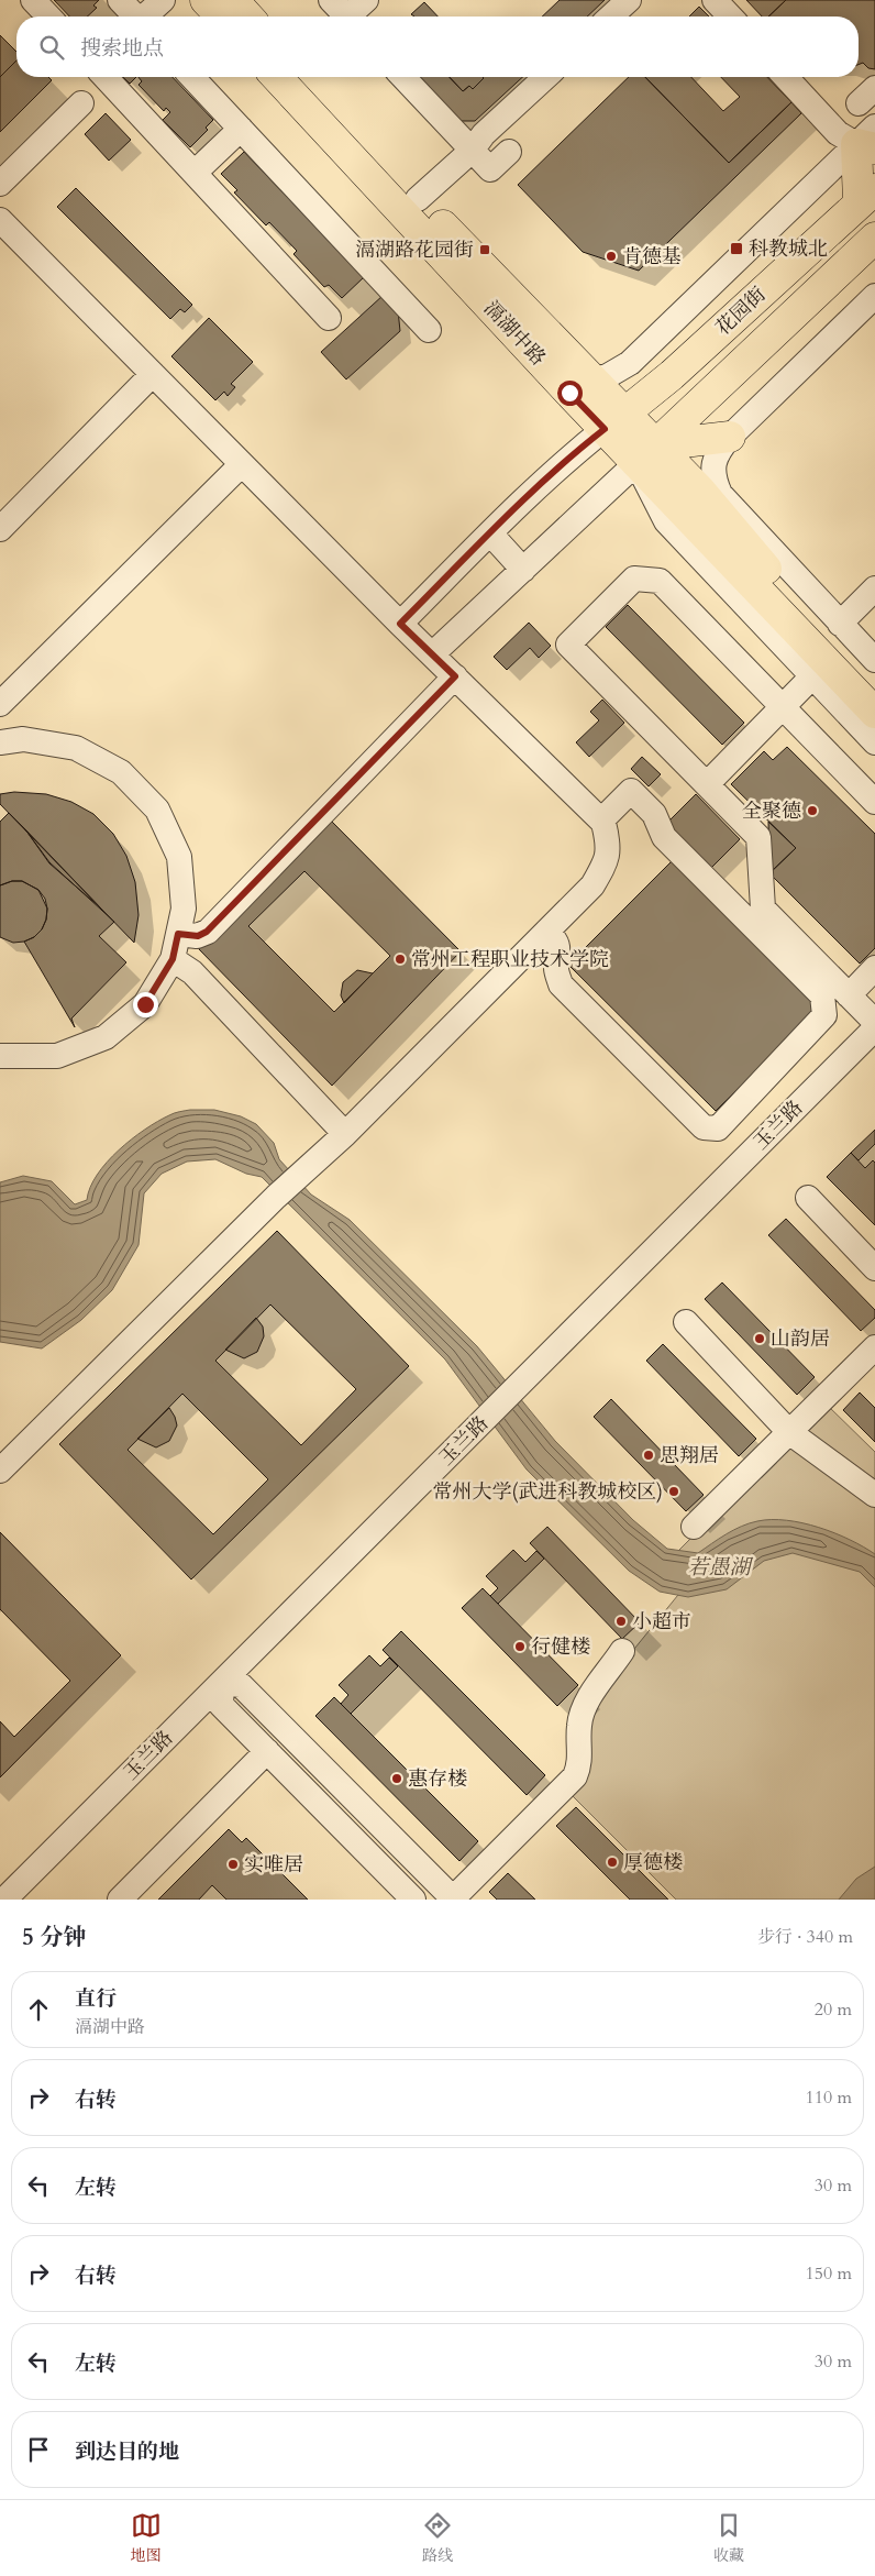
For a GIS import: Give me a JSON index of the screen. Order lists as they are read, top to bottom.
{
  "streets": {
    "main road": ["花园街", "滆湖中路"],
    "street": ["玉兰路"]
  },
  "crossings": [
    ["花园街", "滆湖中路"]
  ],
  "water": ["若愚湖"],
  "places": {
    "transit": ["科教城北", "滆湖路花园街"],
    "other": [
      "肯德基",
      "全聚德",
      "常州工程职业技术学院",
      "山韵居",
      "思翔居",
      "常州大学(武进科教城校区)",
      "小超市",
      "行健楼",
      "惠存楼",
      "厚德楼",
      "实唯居"
    ]
  },
  "page": {
    "search": "搜索地点",
    "heading": ["5 分钟", "步行 · 340 m"],
    "list": [
      ["直行", "滆湖中路", "20 m"],
      ["右转", "110 m"],
      ["左转", "30 m"],
      ["右转", "150 m"],
      ["左转", "30 m"],
      "到达目的地"
    ],
    "nav": ["地图", "路线", "收藏"]
  }
}
